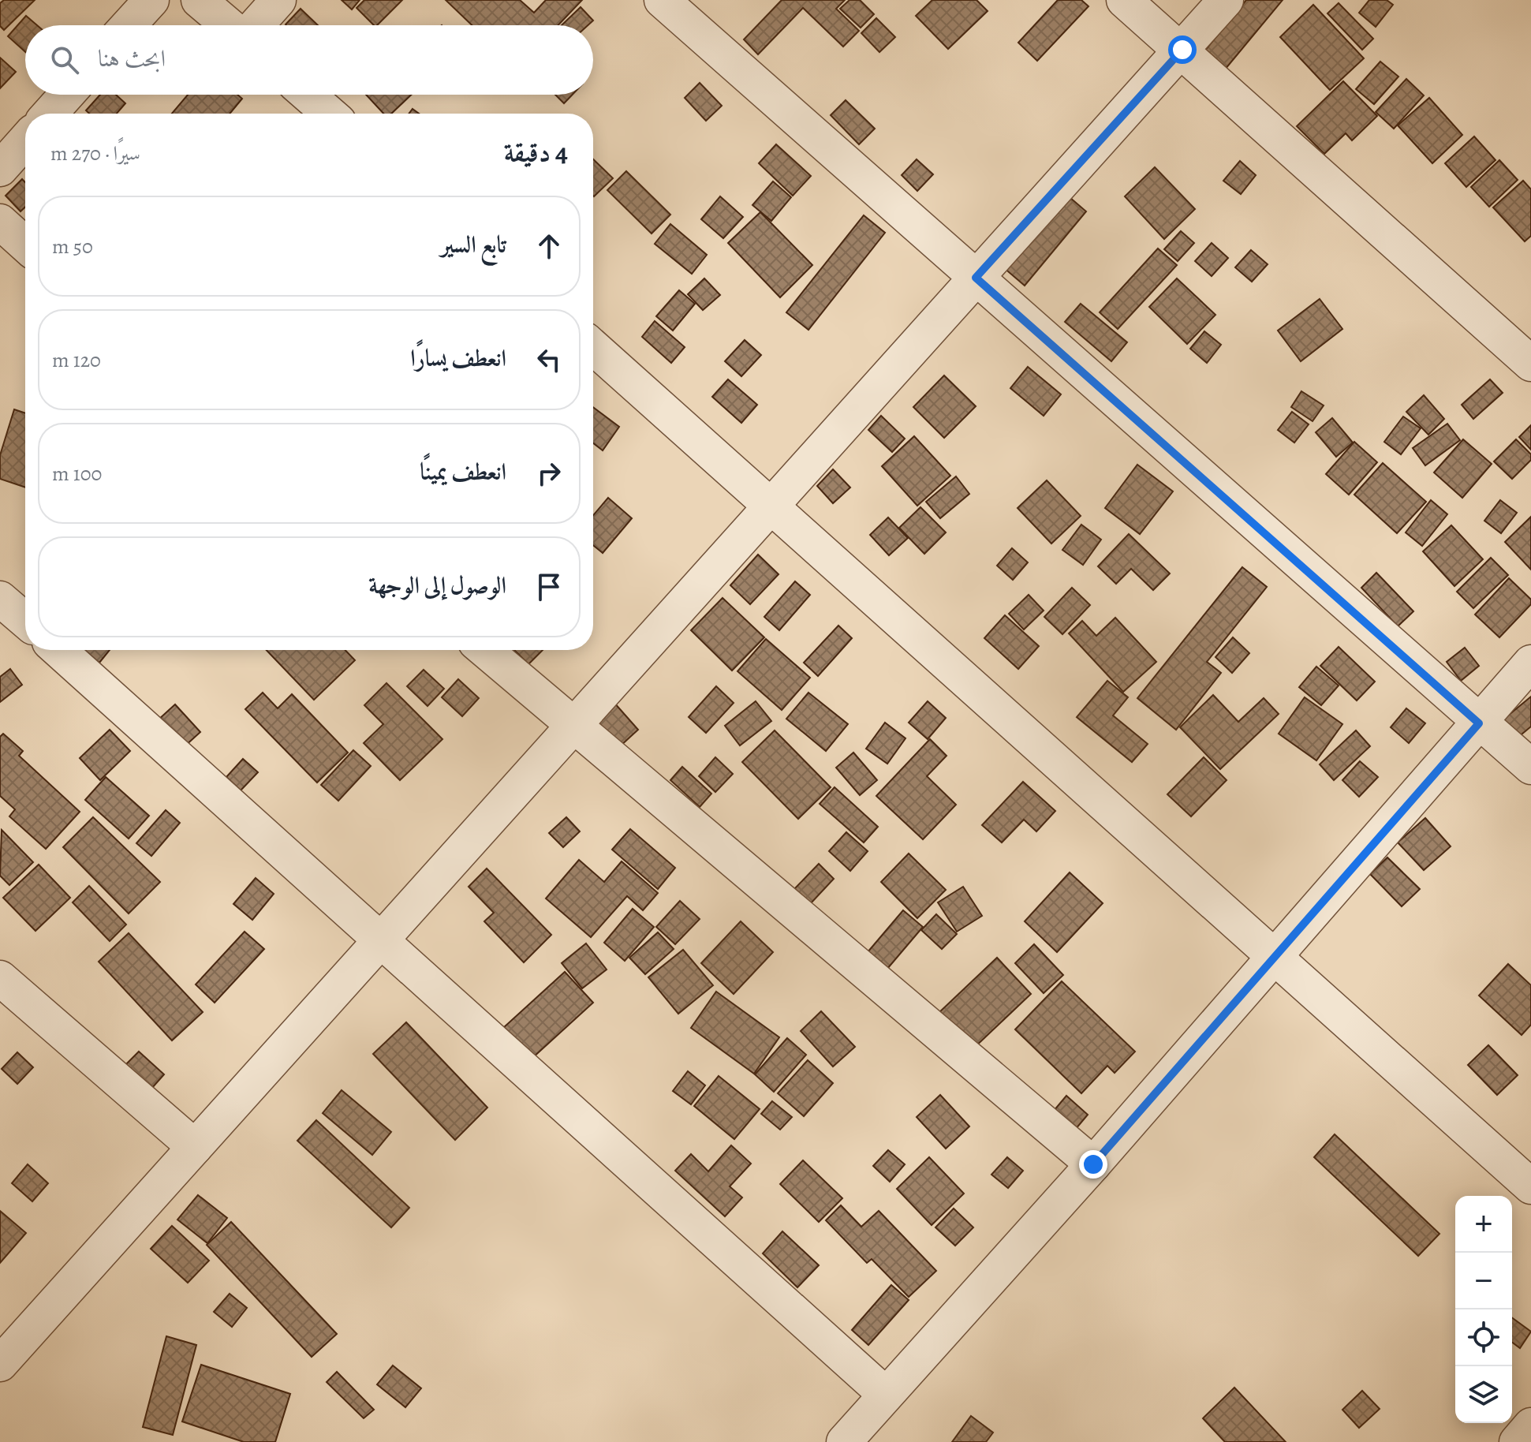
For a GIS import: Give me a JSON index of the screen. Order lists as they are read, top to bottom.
{
  "page": {
    "search": "ابحث هنا",
    "heading": ["4 دقيقة", "سيرًا · 270 m"],
    "list": [
      ["تابع السير", "50 m"],
      ["انعطف يسارًا", "120 m"],
      ["انعطف يمينًا", "100 m"],
      "الوصول إلى الوجهة"
    ],
    "map_buttons": ["+", "−"]
  }
}
